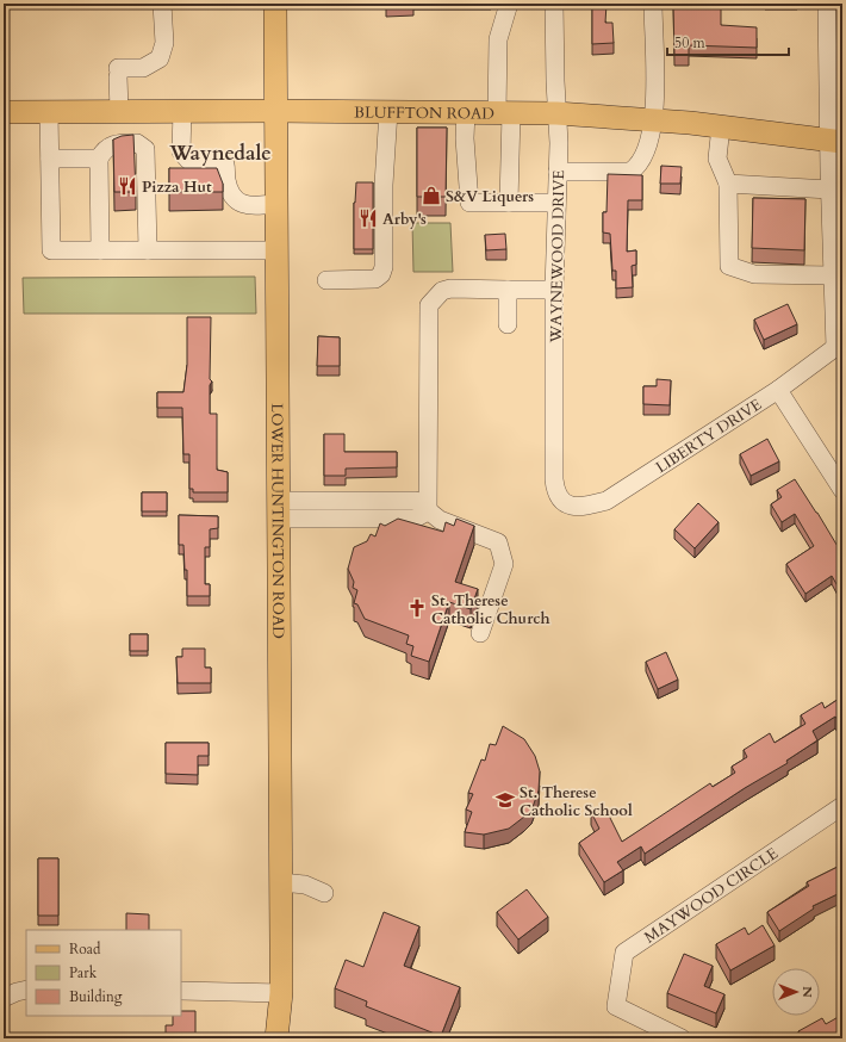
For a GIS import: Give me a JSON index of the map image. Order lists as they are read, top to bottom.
{
  "streets": {
    "main road": ["BLUFFTON ROAD", "LOWER HUNTINGTON ROAD"],
    "street": ["WAYNEWOOD DRIVE", "LIBERTY DRIVE", "MAYWOOD CIRCLE"]
  },
  "crossings": [
    ["BLUFFTON ROAD", "WAYNEWOOD DRIVE"],
    ["BLUFFTON ROAD", "LOWER HUNTINGTON ROAD"],
    ["WAYNEWOOD DRIVE", "LIBERTY DRIVE"]
  ],
  "districts": ["Waynedale"],
  "places": {
    "restaurant": ["Pizza Hut", "Arby's"],
    "shop": ["S&V Liquers"],
    "church": ["St. Therese Catholic Church"],
    "school or university": ["St. Therese Catholic School"]
  },
  "legend": ["Road", "Park", "Building"],
  "scale_bar": "50 m",
  "north": "right"
}
